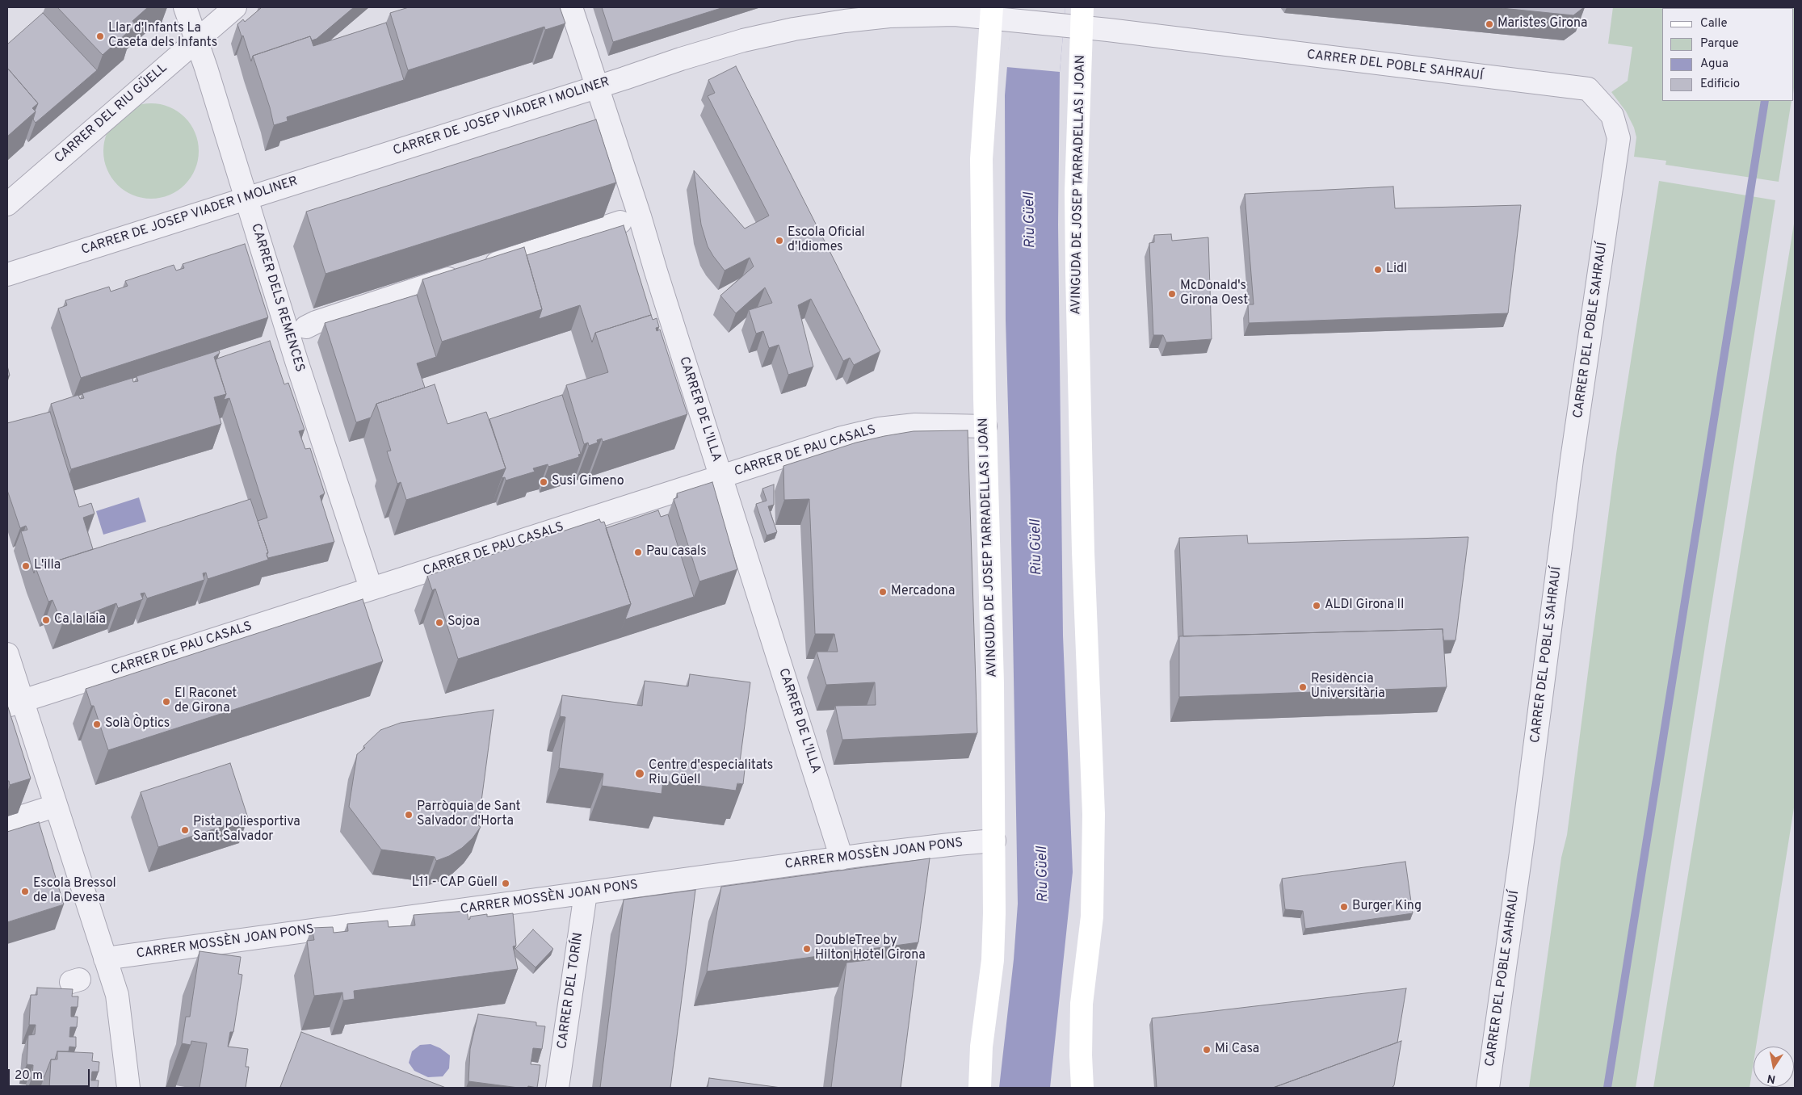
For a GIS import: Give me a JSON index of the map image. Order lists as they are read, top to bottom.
{
  "streets": {
    "street": [
      "CARRER DEL POBLE SAHRAUÍ",
      "CARRER DEL RIU GÜELL",
      "CARRER DE JOSEP VIADER I MOLINER",
      "AVINGUDA DE JOSEP TARRADELLAS I JOAN",
      "CARRER DELS REMENCES",
      "CARRER DE L'ILLA",
      "CARRER DE PAU CASALS",
      "CARRER MOSSÈN JOAN PONS",
      "CARRER DEL TORÍN"
    ]
  },
  "crossings": [
    ["CARRER DEL POBLE SAHRAUÍ", "CARRER DE JOSEP VIADER I MOLINER"],
    ["CARRER DEL POBLE SAHRAUÍ", "AVINGUDA DE JOSEP TARRADELLAS I JOAN"],
    ["CARRER DEL RIU GÜELL", "CARRER DELS REMENCES"],
    ["CARRER DE JOSEP VIADER I MOLINER", "AVINGUDA DE JOSEP TARRADELLAS I JOAN"],
    ["CARRER DE JOSEP VIADER I MOLINER", "CARRER DELS REMENCES"],
    ["CARRER DE JOSEP VIADER I MOLINER", "CARRER DE L'ILLA"],
    ["AVINGUDA DE JOSEP TARRADELLAS I JOAN", "CARRER DE PAU CASALS"],
    ["AVINGUDA DE JOSEP TARRADELLAS I JOAN", "CARRER MOSSÈN JOAN PONS"],
    ["CARRER DELS REMENCES", "CARRER DE PAU CASALS"],
    ["CARRER DE L'ILLA", "CARRER DE PAU CASALS"],
    ["CARRER DE L'ILLA", "CARRER MOSSÈN JOAN PONS"],
    ["CARRER MOSSÈN JOAN PONS", "CARRER DEL TORÍN"]
  ],
  "water": ["Riu Güell"],
  "places": [
    "Maristes Girona",
    "Llar d'Infants La Caseta dels Infants",
    "Escola Oficial d'Idiomes",
    "Lidl",
    "McDonald's Girona Oest",
    "Susi Gimeno",
    "Pau casals",
    "L'illa",
    "Mercadona",
    "ALDI Girona II",
    "Ca la Iaia",
    "Sojoa",
    "Residència Universitària",
    "El Raconet de Girona",
    "Solà Òptics",
    "Centre d'especialitats Riu Güell",
    "Parròquia de Sant Salvador d'Horta",
    "Pista poliesportiva Sant Salvador",
    "L11 - CAP Güell",
    "Escola Bressol de la Devesa",
    "Burger King",
    "DoubleTree by Hilton Hotel Girona",
    "Mi Casa"
  ],
  "legend": [
    "Calle",
    "Parque",
    "Agua",
    "Edificio"
  ],
  "scale_bar": "20 m",
  "north": "bottom"
}
